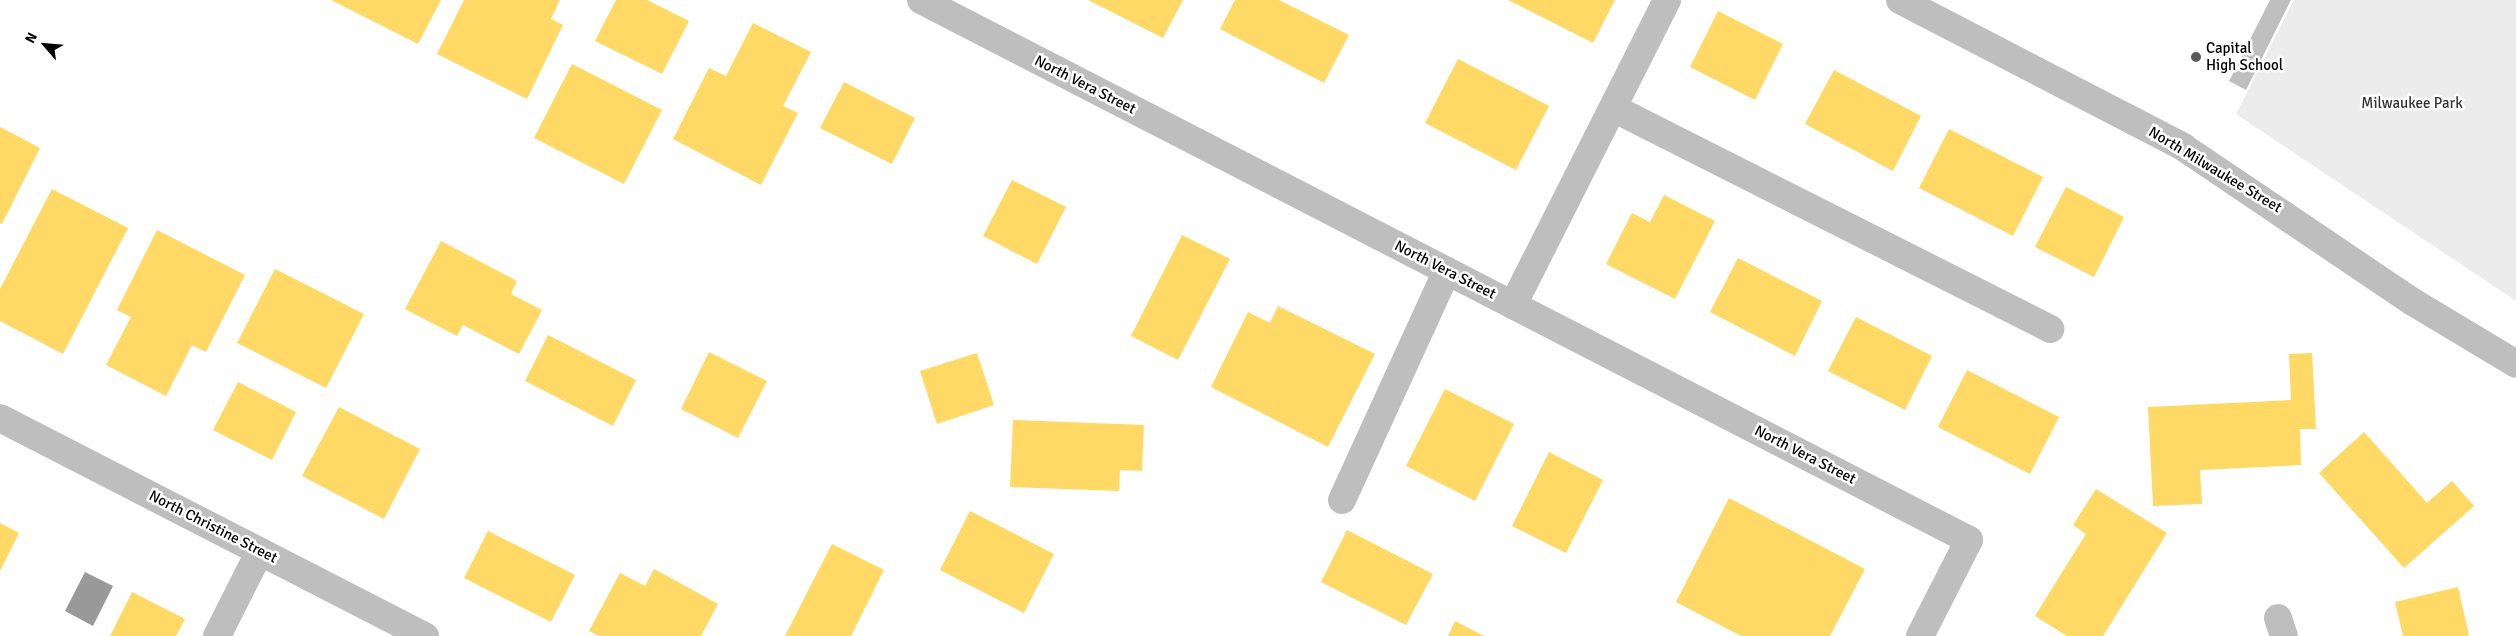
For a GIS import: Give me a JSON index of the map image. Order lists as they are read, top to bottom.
{
  "streets": {
    "street": ["North Vera Street", "North Milwaukee Street", "North Christine Street"]
  },
  "parks": ["Milwaukee Park"],
  "places": ["Capital High School"],
  "north": "top left"
}
